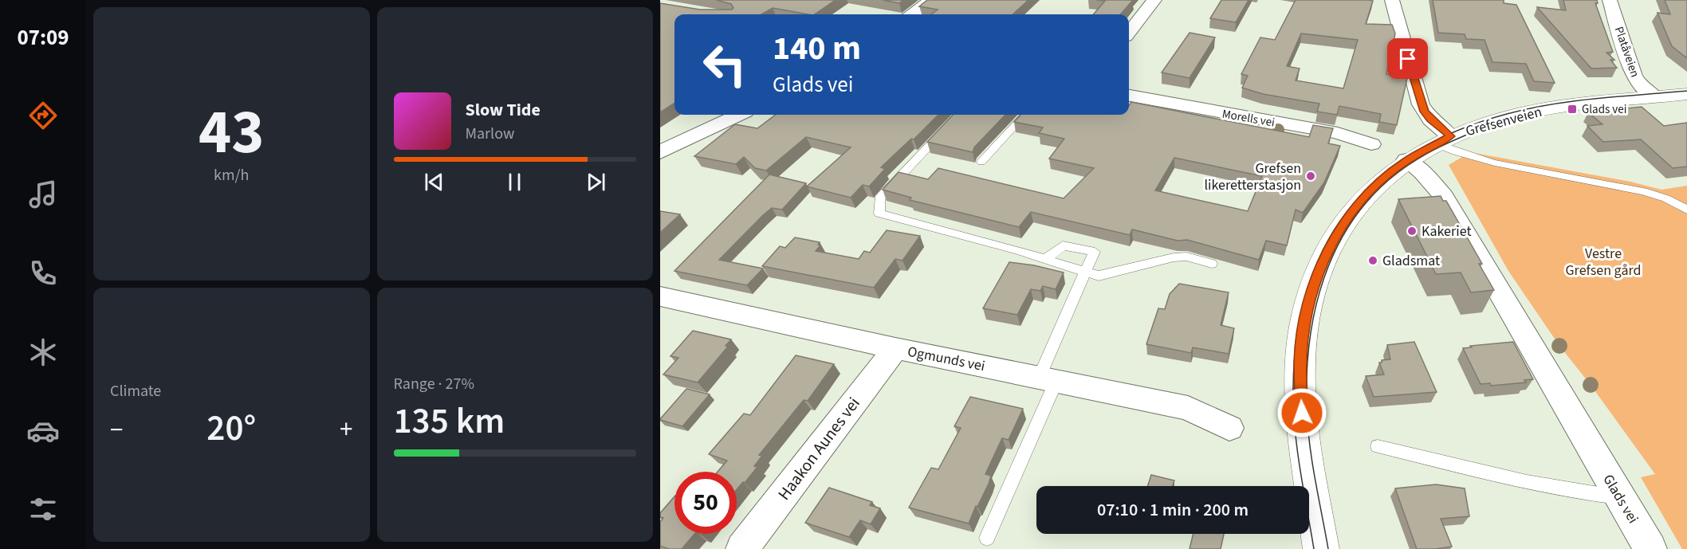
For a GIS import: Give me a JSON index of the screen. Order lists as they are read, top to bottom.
{
  "streets": {
    "main road": ["Grefsenveien"],
    "street": [
      "Platåveien",
      "Morells vei",
      "Ogmunds vei",
      "Haakon Aunes vei",
      "Glads vei"
    ]
  },
  "crossings": [
    ["Platåveien", "Grefsenveien"],
    ["Grefsenveien", "Glads vei"],
    ["Ogmunds vei", "Haakon Aunes vei"]
  ],
  "parks": ["Vestre Grefsen gård"],
  "places": {
    "transit": ["Glads vei"],
    "other": ["Grefsen likeretterstasjon", "Kakeriet", "Gladsmat"]
  },
  "page": {
    "tabs": "07:09",
    "tile": [
      ["43", "km/h"],
      "Climate",
      ["Range · 27%", "135 km"]
    ],
    "turn": ["140 m", "Glads vei"],
    "song": ["Slow Tide", "Marlow"],
    "heat": ["−", "20°", "+"],
    "limit": "50",
    "trip": "07:10 · 1 min · 200 m"
  }
}
